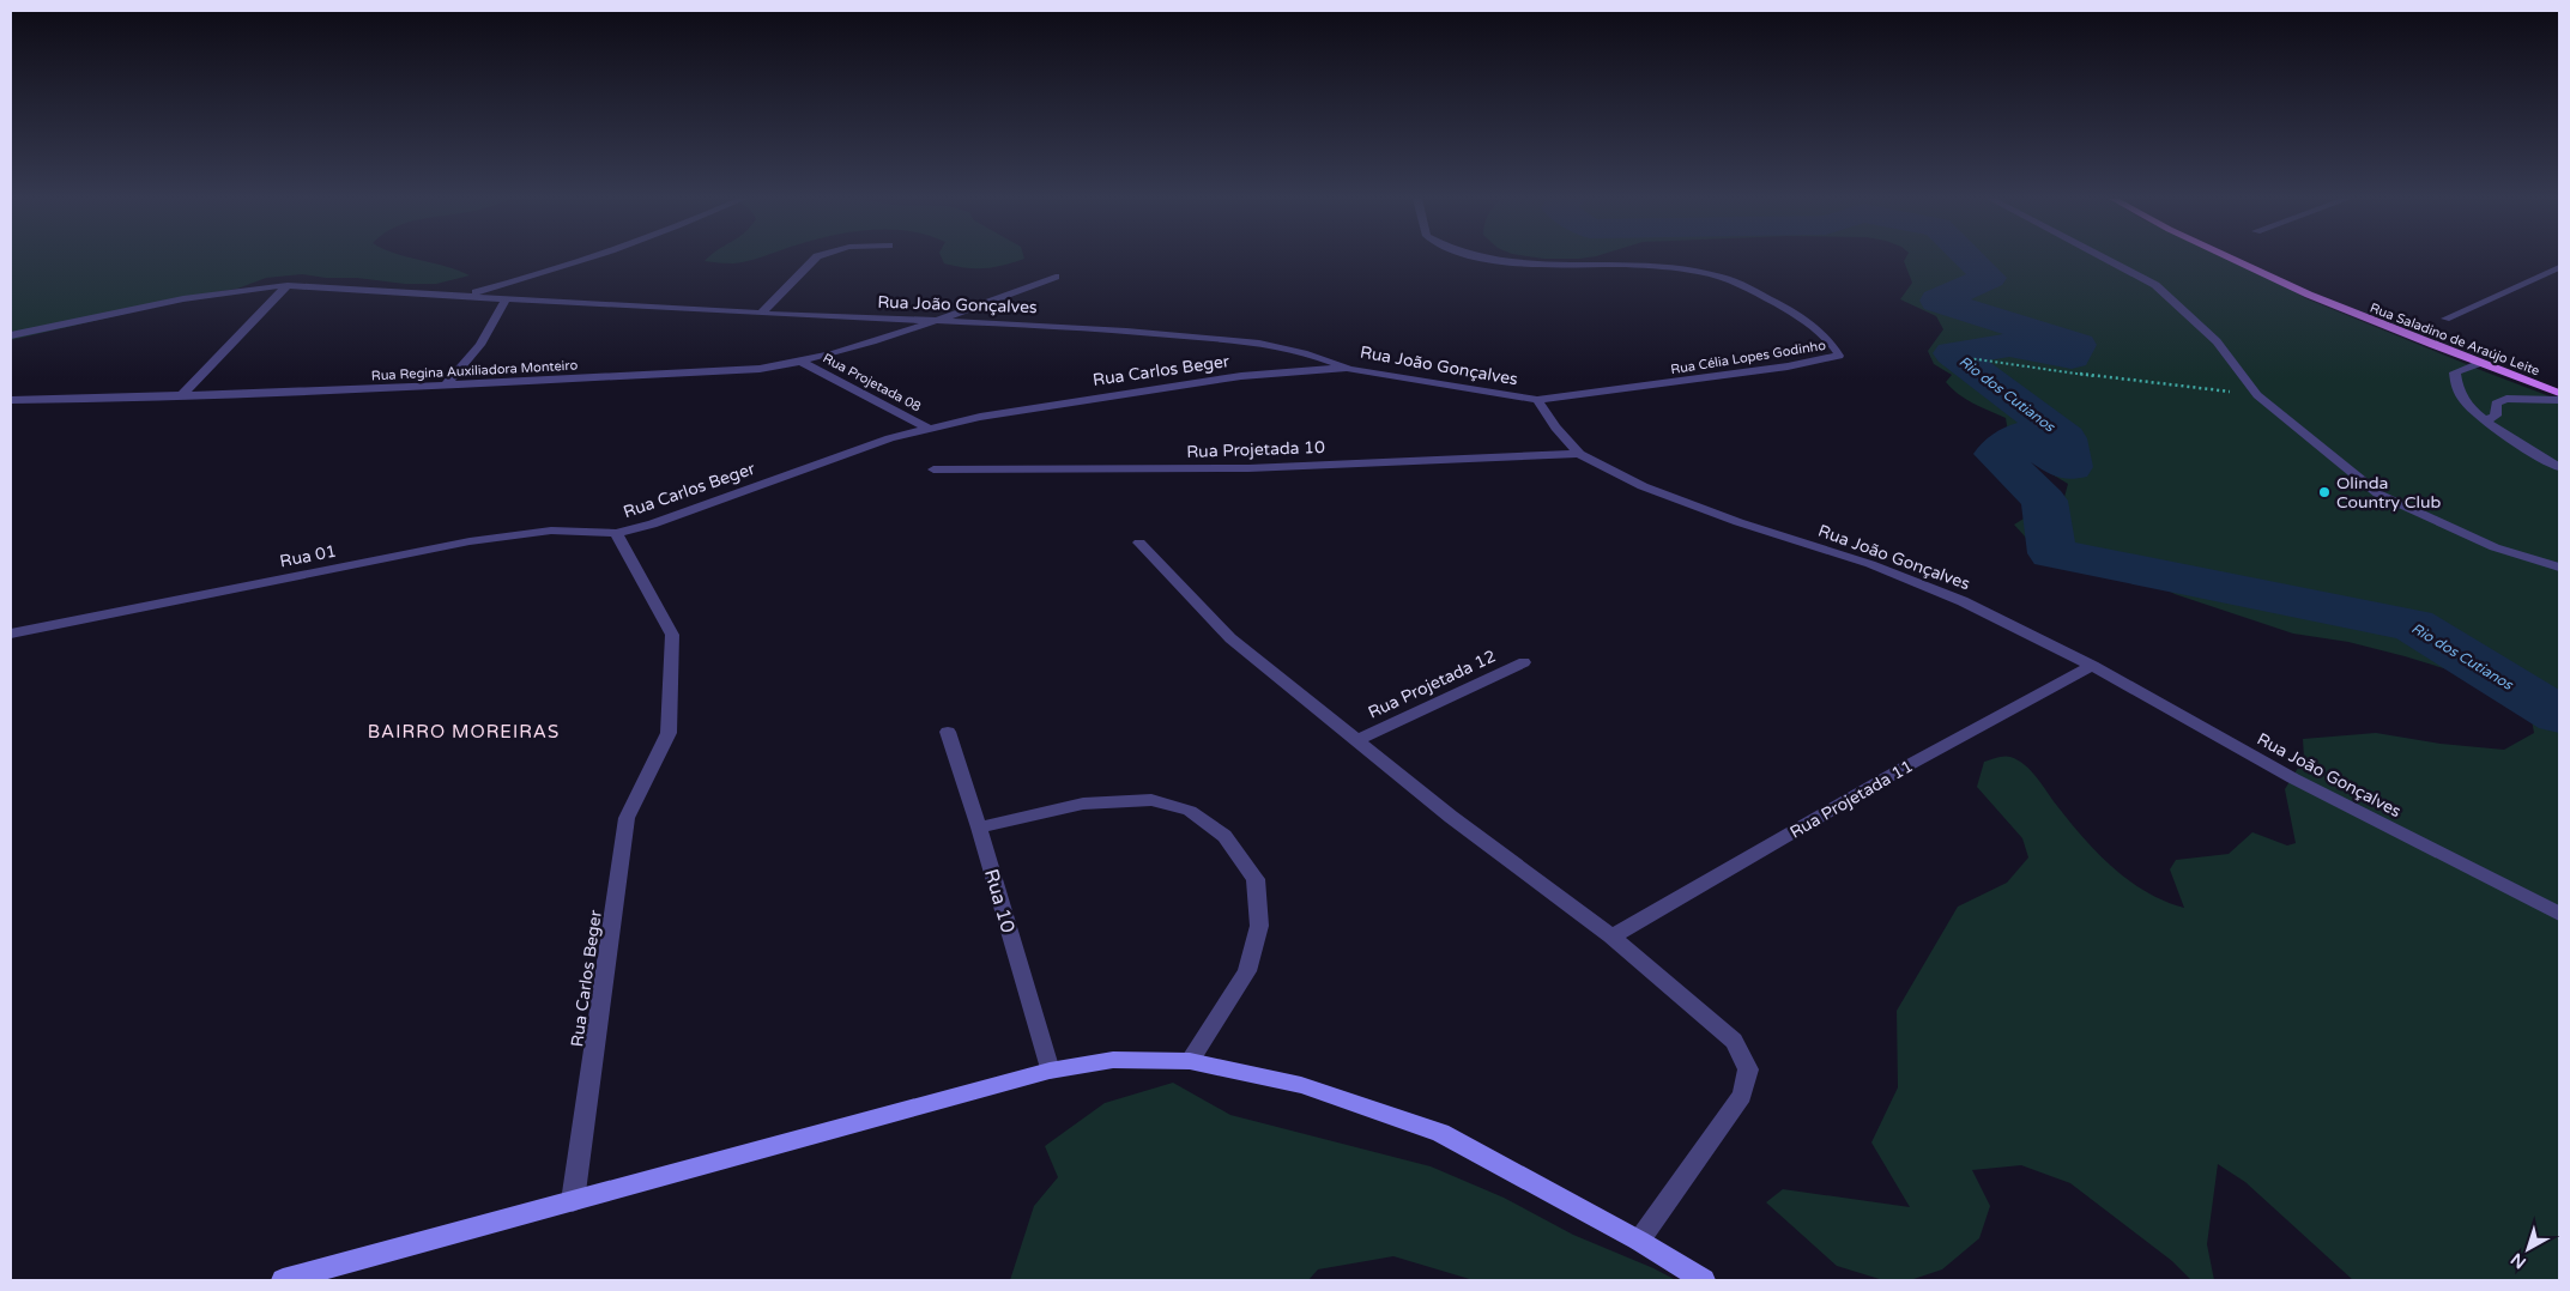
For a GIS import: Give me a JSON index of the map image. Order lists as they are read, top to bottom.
{
  "streets": {
    "main road": ["Rua Saladino de Araújo Leite"],
    "street": [
      "Rua João Gonçalves",
      "Rua Célia Lopes Godinho",
      "Rua Regina Auxiliadora Monteiro",
      "Rua Carlos Beger",
      "Rua Projetada 08",
      "Rua Projetada 10",
      "Rua 01",
      "Rua Projetada 12",
      "Rua Projetada 11",
      "Rua 10"
    ]
  },
  "crossings": [
    ["Rua João Gonçalves", "Rua Célia Lopes Godinho"],
    ["Rua João Gonçalves", "Rua Regina Auxiliadora Monteiro"],
    ["Rua João Gonçalves", "Rua Carlos Beger"],
    ["Rua João Gonçalves", "Rua Projetada 10"],
    ["Rua João Gonçalves", "Rua Projetada 11"],
    ["Rua Regina Auxiliadora Monteiro", "Rua Projetada 08"],
    ["Rua Carlos Beger", "Rua Projetada 08"],
    ["Rua Carlos Beger", "Rua 01"]
  ],
  "districts": ["BAIRRO MOREIRAS"],
  "water": ["Rio dos Cutianos"],
  "places": ["Olinda Country Club"],
  "north": "bottom left"
}
